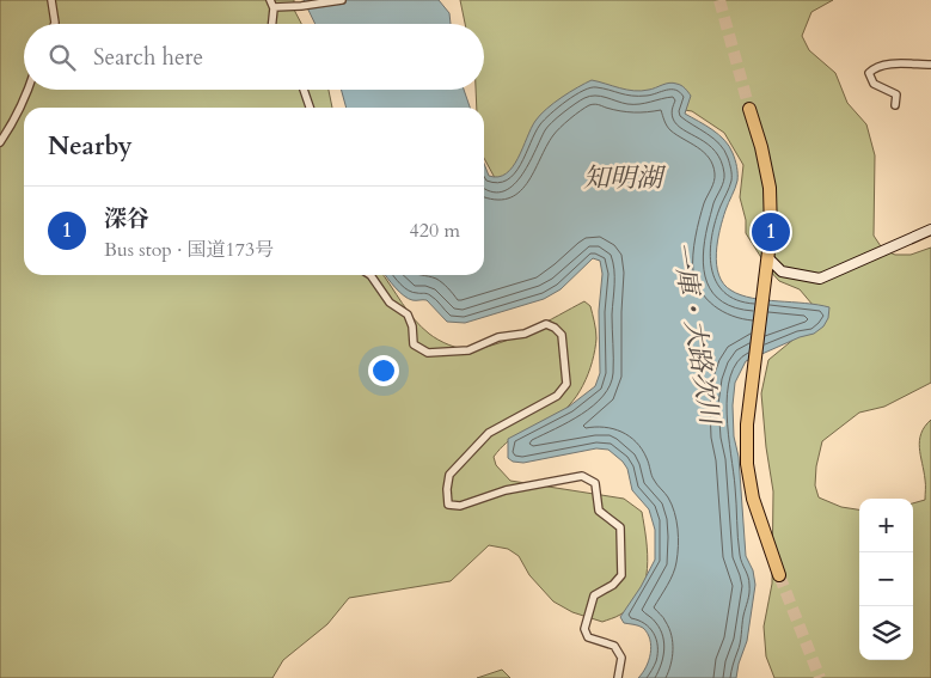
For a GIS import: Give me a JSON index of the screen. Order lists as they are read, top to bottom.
{
  "water": ["知明湖", "一庫・大路次川"],
  "page": {
    "search": "Search here",
    "heading": "Nearby",
    "list": [
      {
        "mark": "1",
        "name": "深谷",
        "note": "Bus stop · 国道173号",
        "value": "420 m"
      }
    ],
    "pins": "1",
    "map_buttons": ["+", "−"]
  }
}
